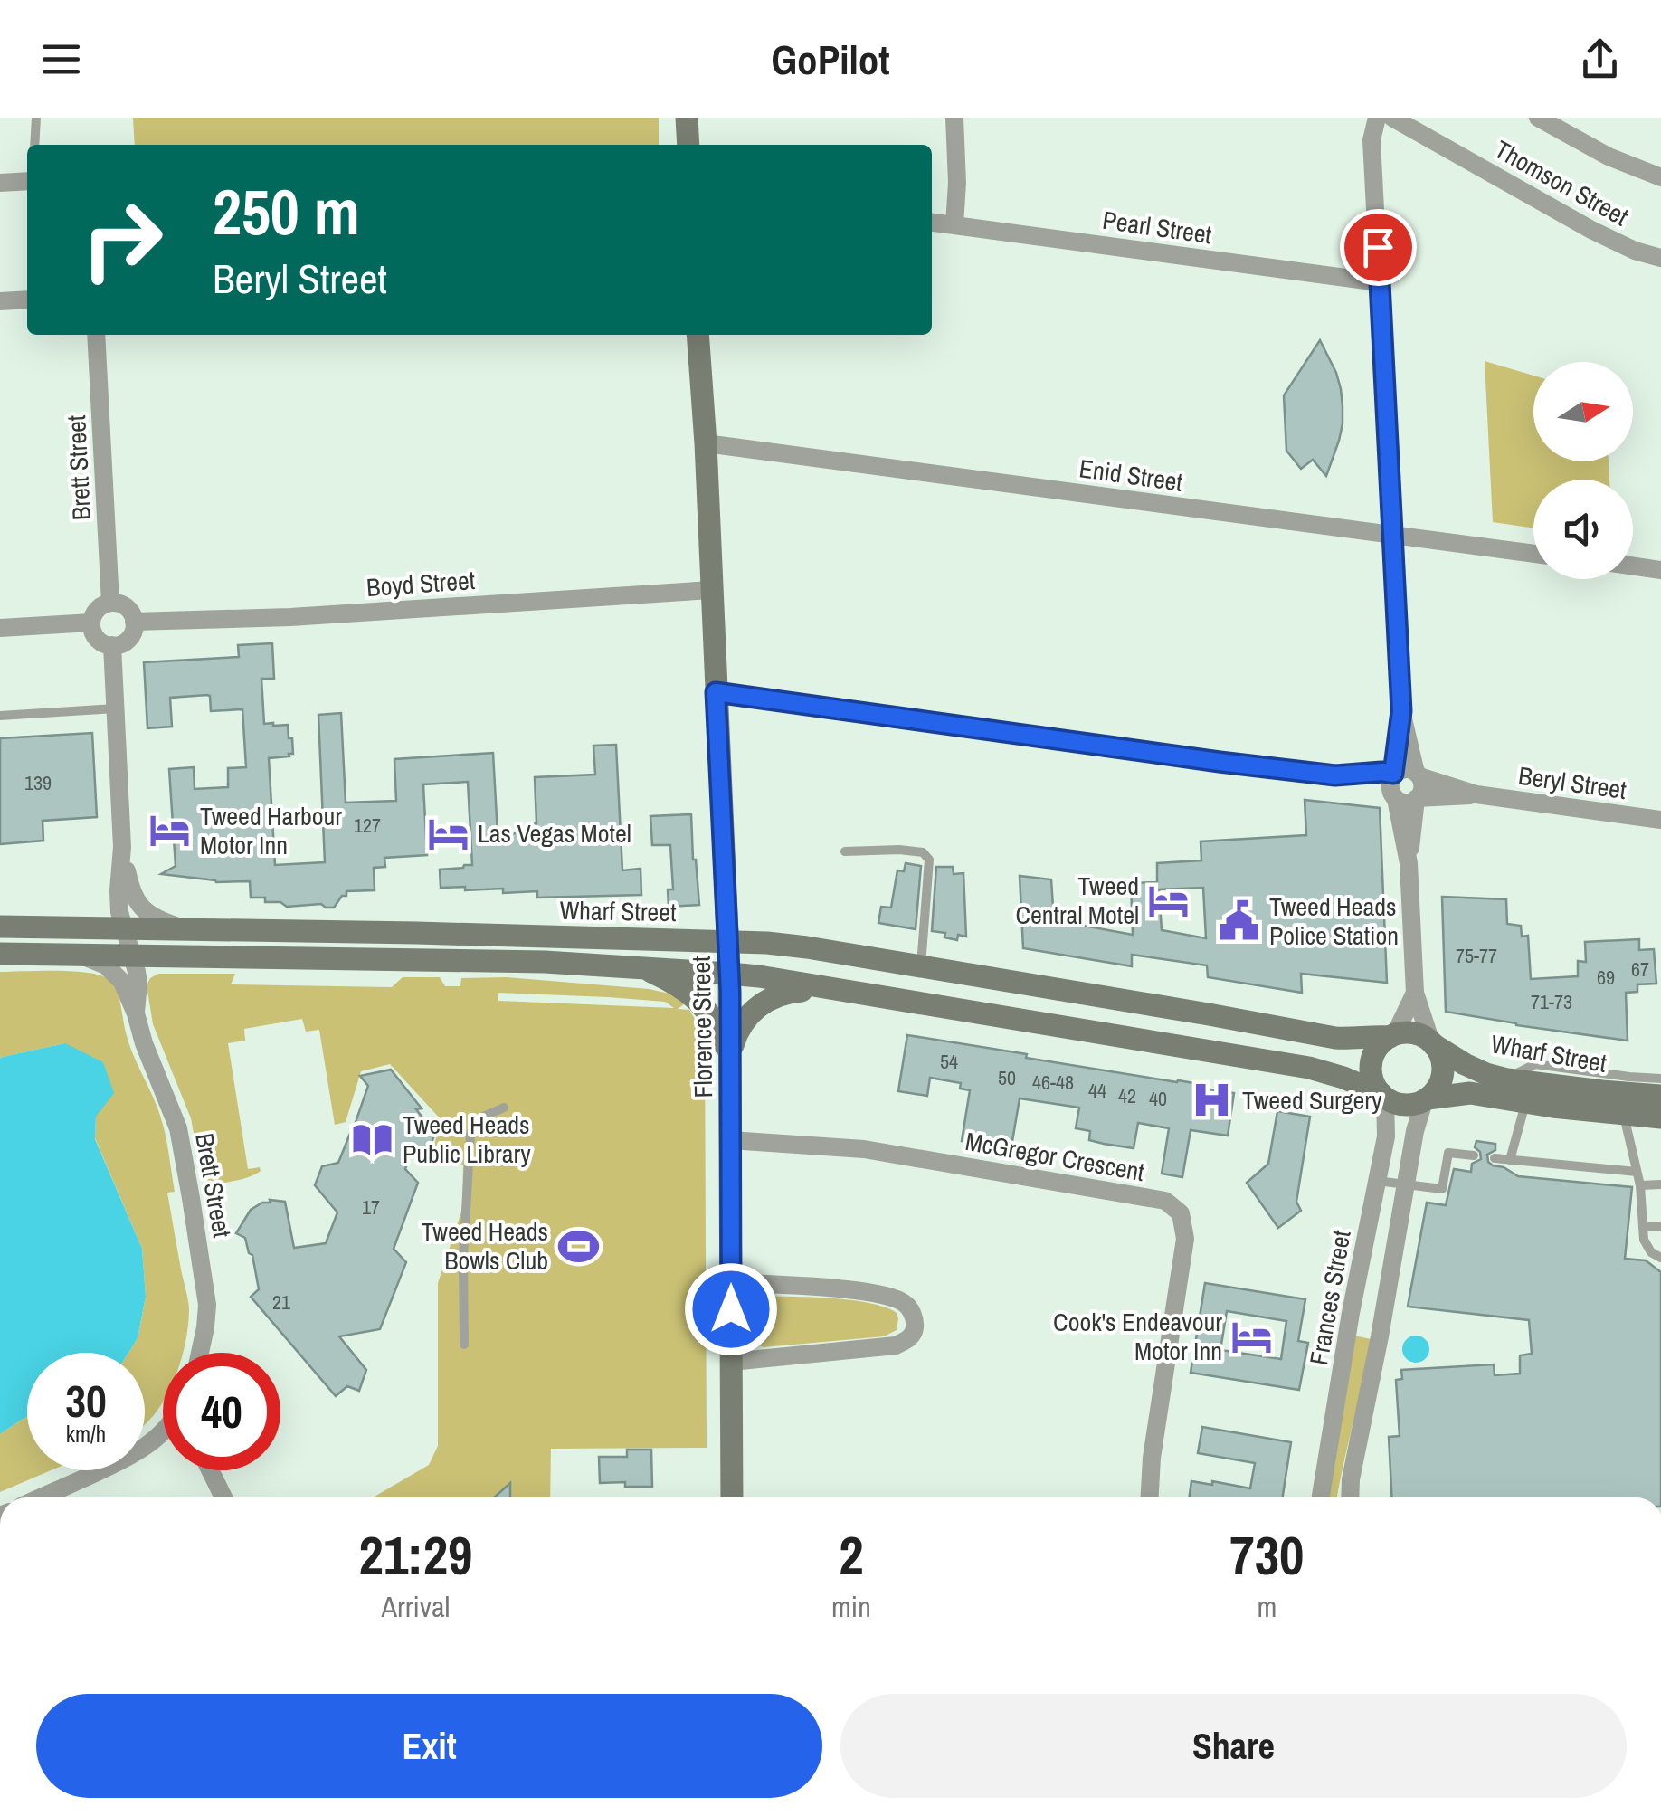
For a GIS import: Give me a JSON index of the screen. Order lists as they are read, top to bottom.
{
  "streets": {
    "main road": ["Wharf Street", "Florence Street"],
    "street": [
      "Thomson Street",
      "Pearl Street",
      "Brett Street",
      "Enid Street",
      "Boyd Street",
      "Beryl Street",
      "McGregor Crescent",
      "Frances Street"
    ]
  },
  "crossings": [
    ["Brett Street", "Boyd Street"],
    ["Brett Street", "Wharf Street"],
    ["Enid Street", "Florence Street"],
    ["Boyd Street", "Florence Street"],
    ["Wharf Street", "Florence Street"],
    ["Wharf Street", "Frances Street"],
    ["Florence Street", "McGregor Crescent"]
  ],
  "places": {
    "hotel": [
      "Tweed Harbour Motor Inn",
      "Las Vegas Motel",
      "Tweed Central Motel",
      "Cook's Endeavour Motor Inn"
    ],
    "public building": ["Tweed Heads Police Station"],
    "hospital": ["Tweed Surgery"],
    "library": ["Tweed Heads Public Library"],
    "sports": ["Tweed Heads Bowls Club"]
  },
  "house_numbers": [
    "139",
    "127",
    "75-77",
    "67",
    "69",
    "71-73",
    "54",
    "50",
    "46-48",
    "44",
    "42",
    "40",
    "17",
    "21"
  ],
  "north": "right",
  "page": {
    "header": "GoPilot",
    "turn": ["250 m", "Beryl Street"],
    "speed": "30 km/h",
    "limit": "40",
    "eta": [
      "21:29",
      "Arrival",
      "2",
      "min",
      "730",
      "m"
    ],
    "buttons": ["Exit", "Share"]
  }
}
